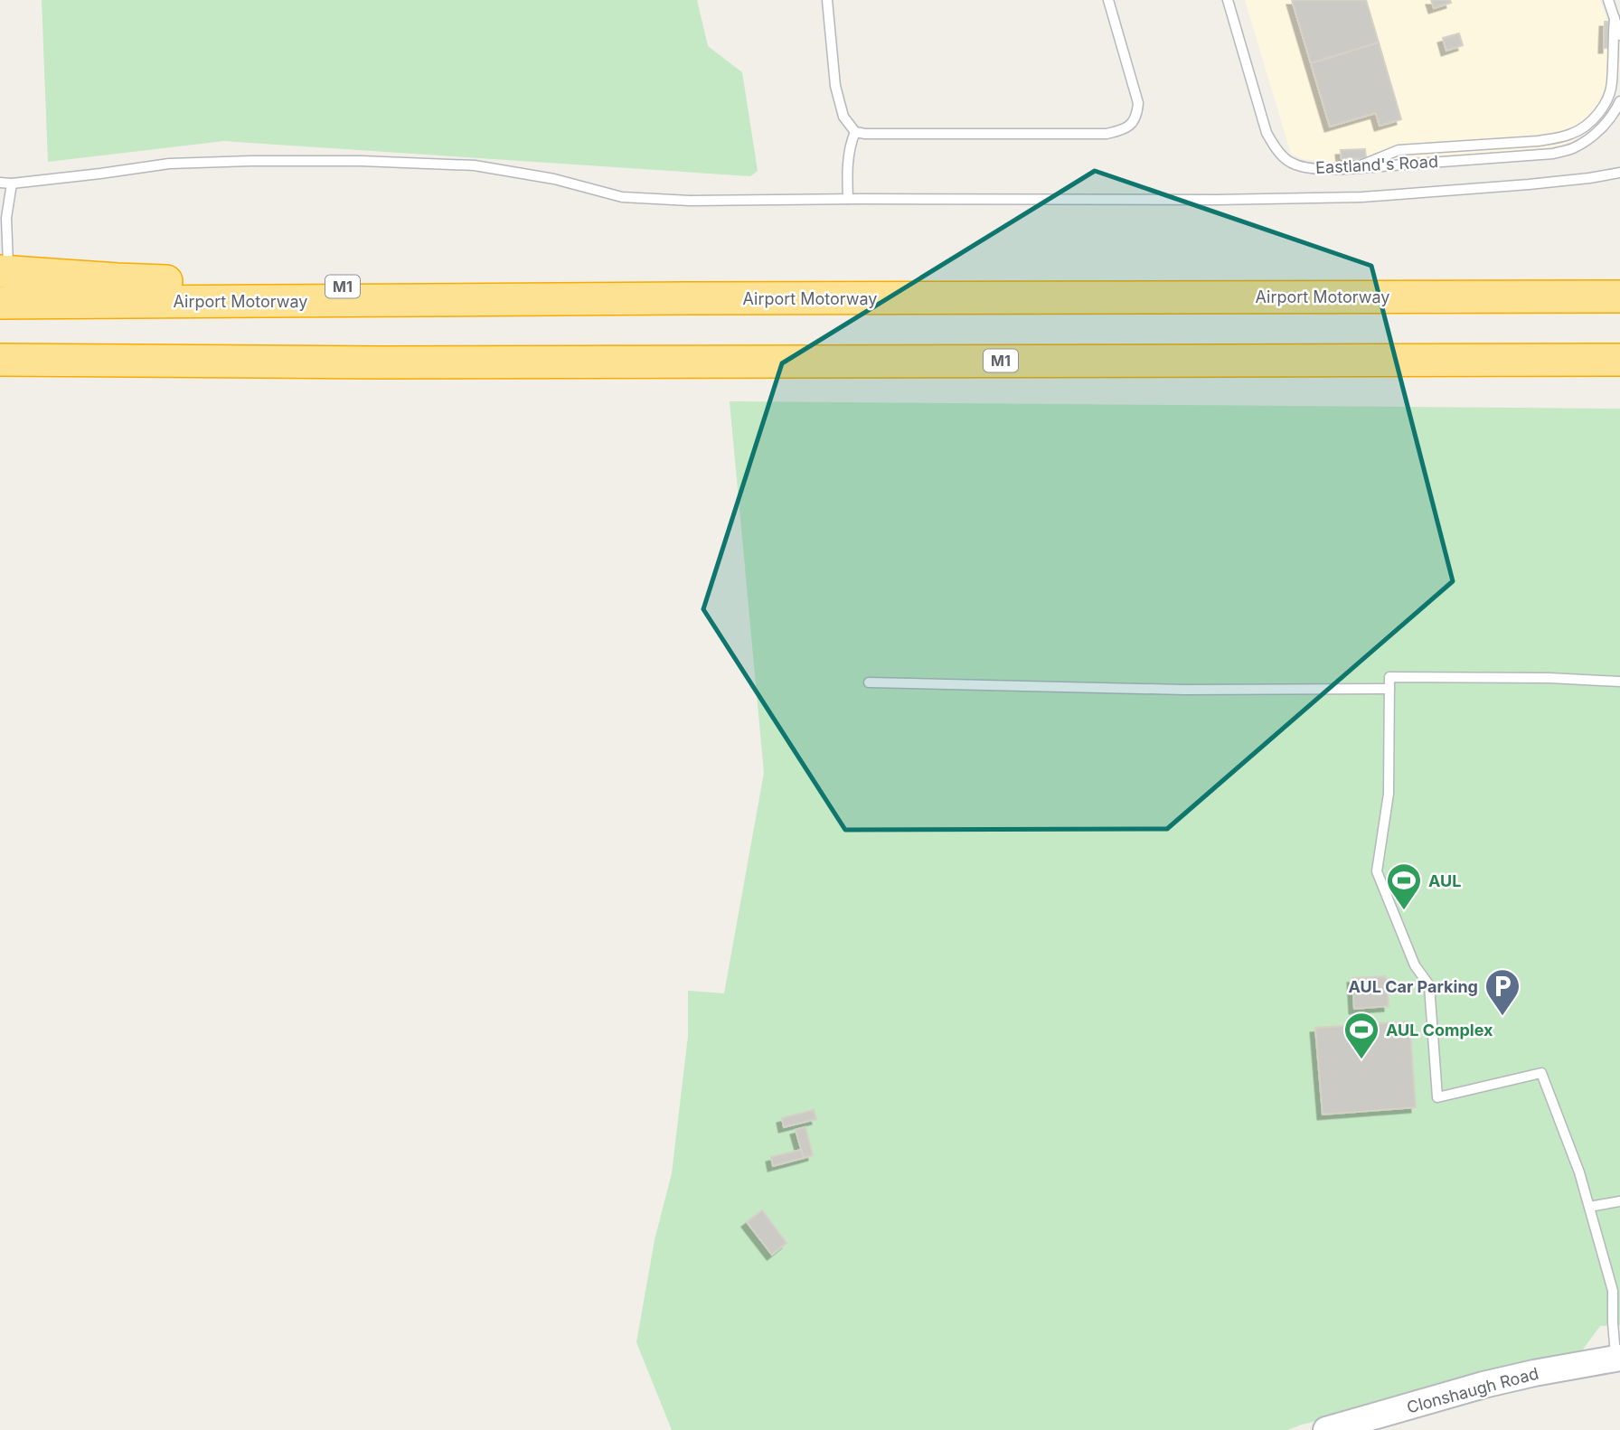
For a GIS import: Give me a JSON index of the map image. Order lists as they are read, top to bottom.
{
  "streets": {
    "highway": ["M1", "Airport Motorway"],
    "street": ["Clonshaugh Road"],
    "lane": ["Eastland's Road"]
  },
  "crossings": [
    ["M1", "Airport Motorway"]
  ],
  "places": {
    "sports": ["AUL", "AUL Complex"],
    "parking": ["AUL Car Parking"]
  }
}
